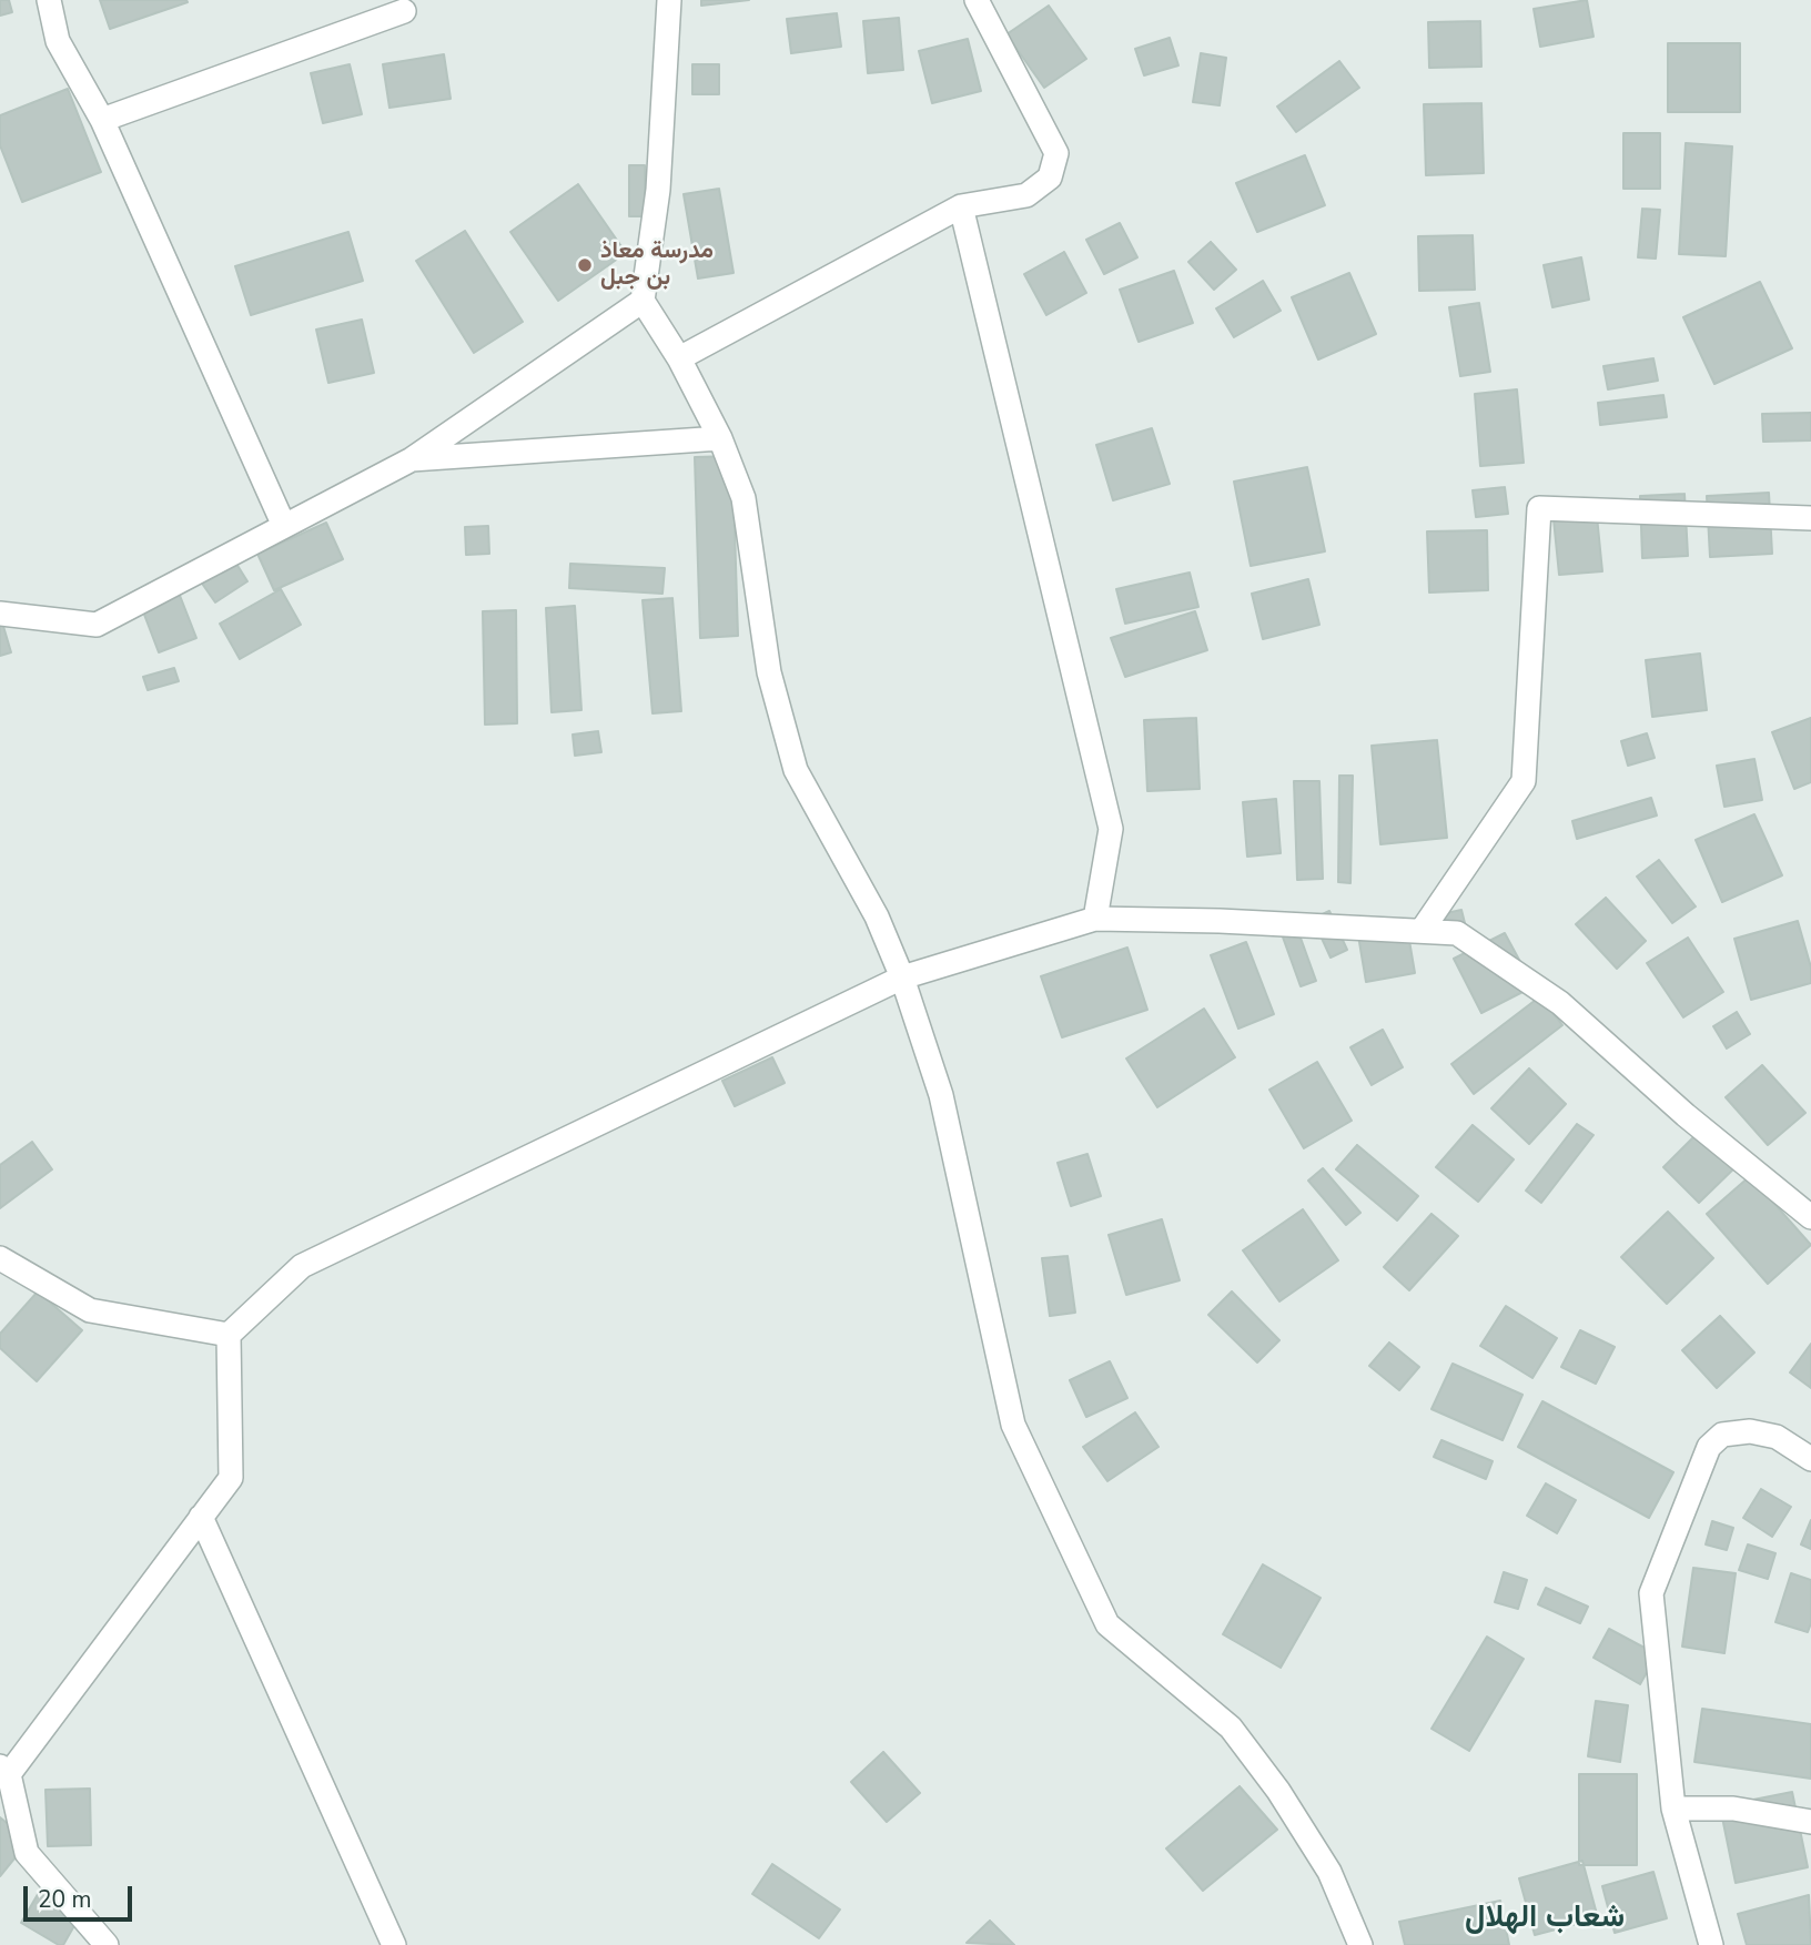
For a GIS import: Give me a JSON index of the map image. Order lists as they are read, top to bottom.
{
  "districts": ["شعاب الهلال"],
  "places": ["مدرسة معاذ بن جبل"],
  "scale_bar": "20 m"
}
